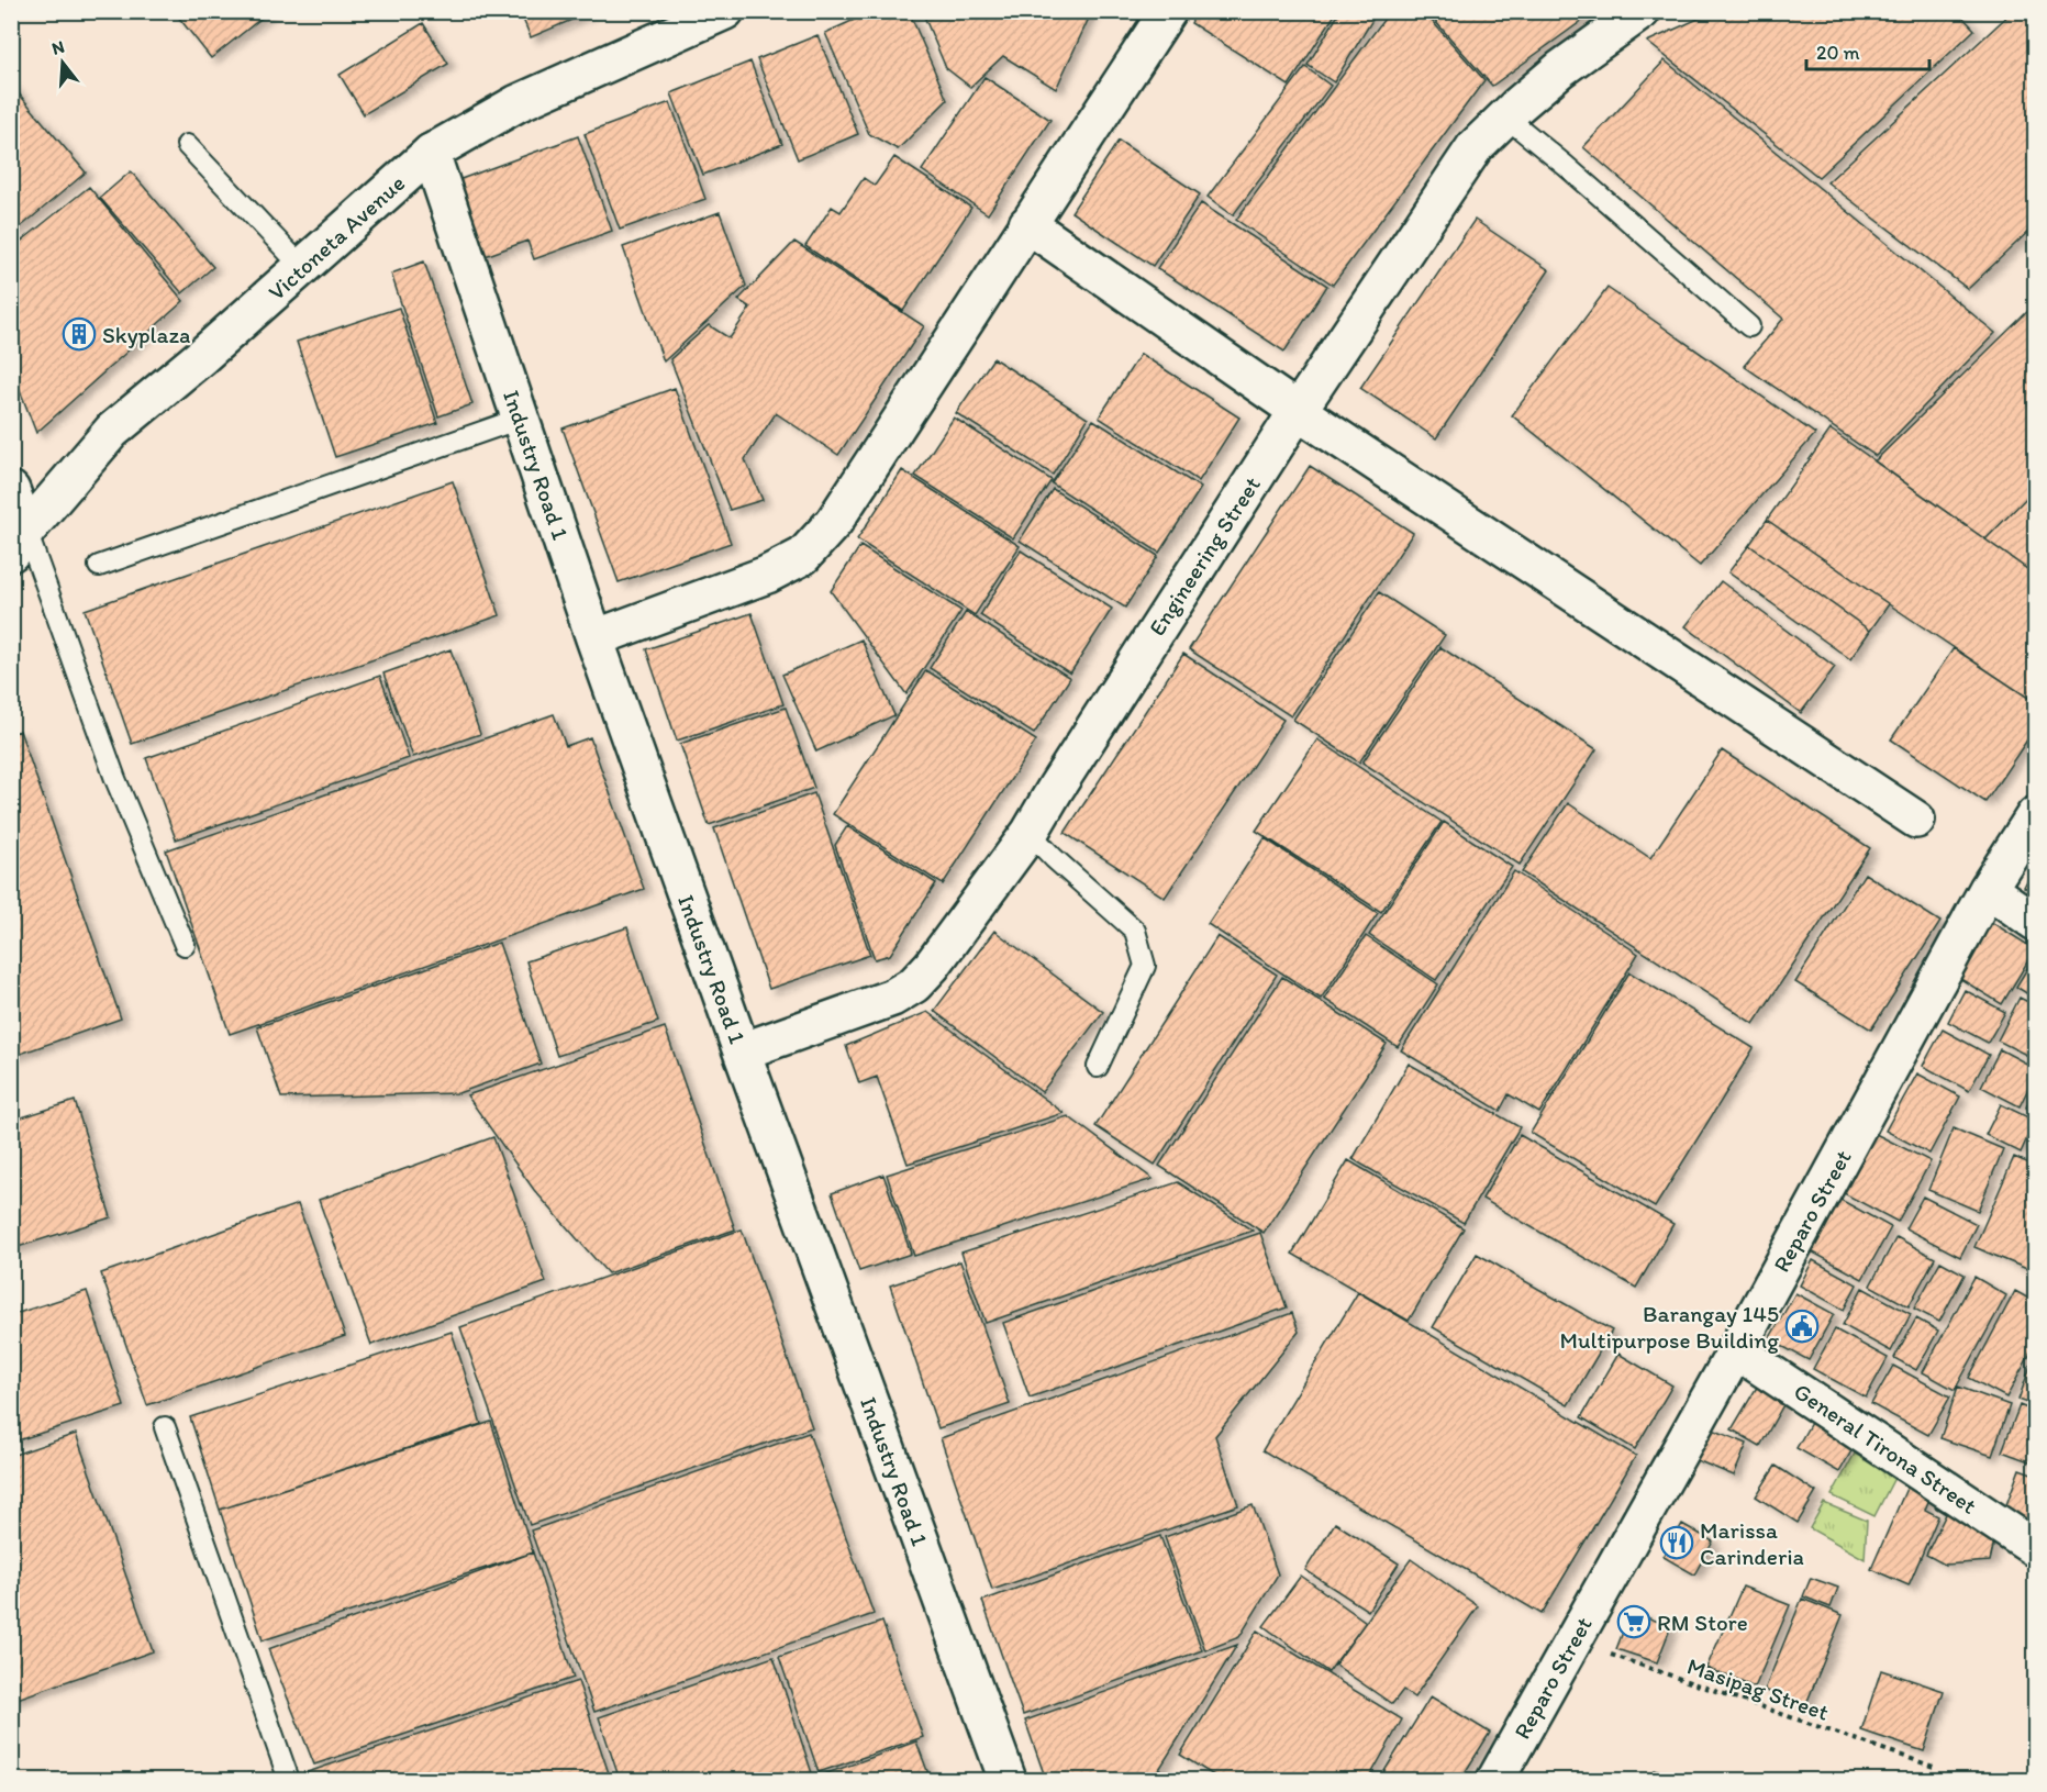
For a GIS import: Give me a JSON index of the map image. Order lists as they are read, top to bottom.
{
  "streets": {
    "street": [
      "Victoneta Avenue",
      "Industry Road 1",
      "Engineering Street",
      "Reparo Street",
      "General Tirona Street"
    ],
    "path": ["Masipag Street"]
  },
  "crossings": [
    ["Victoneta Avenue", "Industry Road 1"],
    ["Industry Road 1", "Engineering Street"],
    ["Reparo Street", "General Tirona Street"],
    ["Reparo Street", "Masipag Street"]
  ],
  "places": {
    "building": ["Skyplaza"],
    "public building": ["Barangay 145 Multipurpose Building"],
    "restaurant": ["Marissa Carinderia"],
    "supermarket": ["RM Store"]
  },
  "scale_bar": "20 m",
  "north": "top"
}
